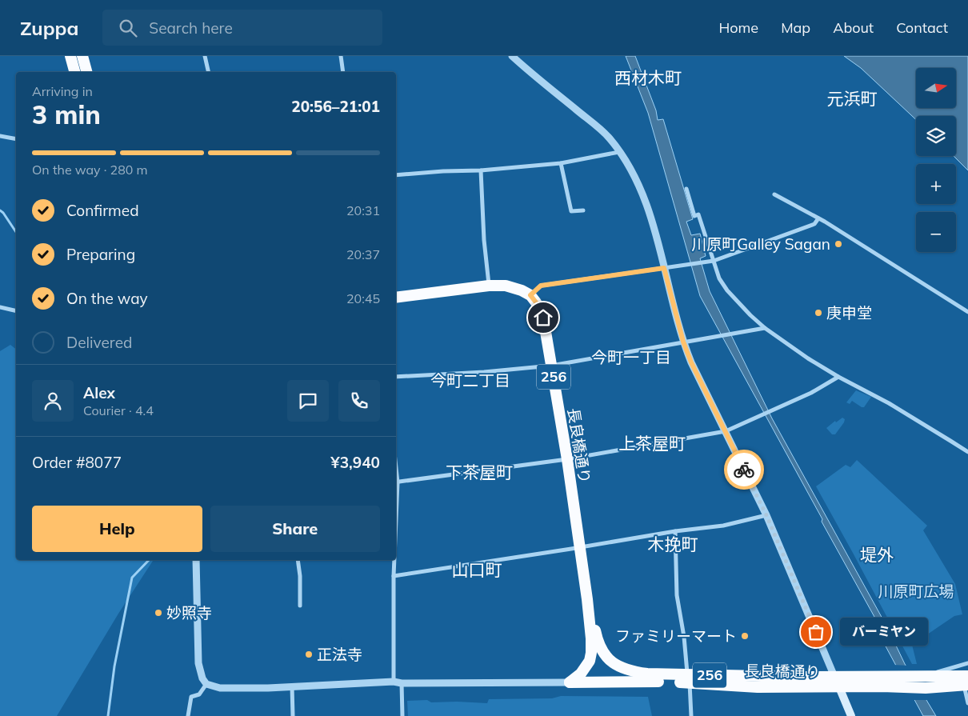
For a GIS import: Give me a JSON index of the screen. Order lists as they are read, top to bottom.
{
  "streets": {
    "highway": ["256", "長良橋通り"]
  },
  "districts": [
    "西材木町",
    "元浜町",
    "今町一丁目",
    "今町二丁目",
    "上茶屋町",
    "下茶屋町",
    "木挽町",
    "堤外",
    "山口町"
  ],
  "parks": ["川原町広場"],
  "places": [
    "川原町Galley Sagan",
    "庚申堂",
    "妙照寺",
    "バーミヤン",
    "ファミリーマート",
    "正法寺"
  ],
  "north": "right",
  "page": {
    "header": "Zuppa",
    "search": "Search here",
    "nav": [
      "Home",
      "Map",
      "About",
      "Contact"
    ],
    "map_buttons": ["+", "−"],
    "heading": ["3 min", "Arriving in", "20:56–21:01"],
    "panel": [
      "Alex",
      "Courier · 4.4",
      "Order #8077",
      "¥3,940"
    ],
    "bar": "On the way · 280 m",
    "list": [
      ["Confirmed", "20:31"],
      ["Preparing", "20:37"],
      ["On the way", "20:45"],
      "Delivered"
    ],
    "buttons": ["Help", "Share"],
    "bubble": "バーミヤン"
  }
}
